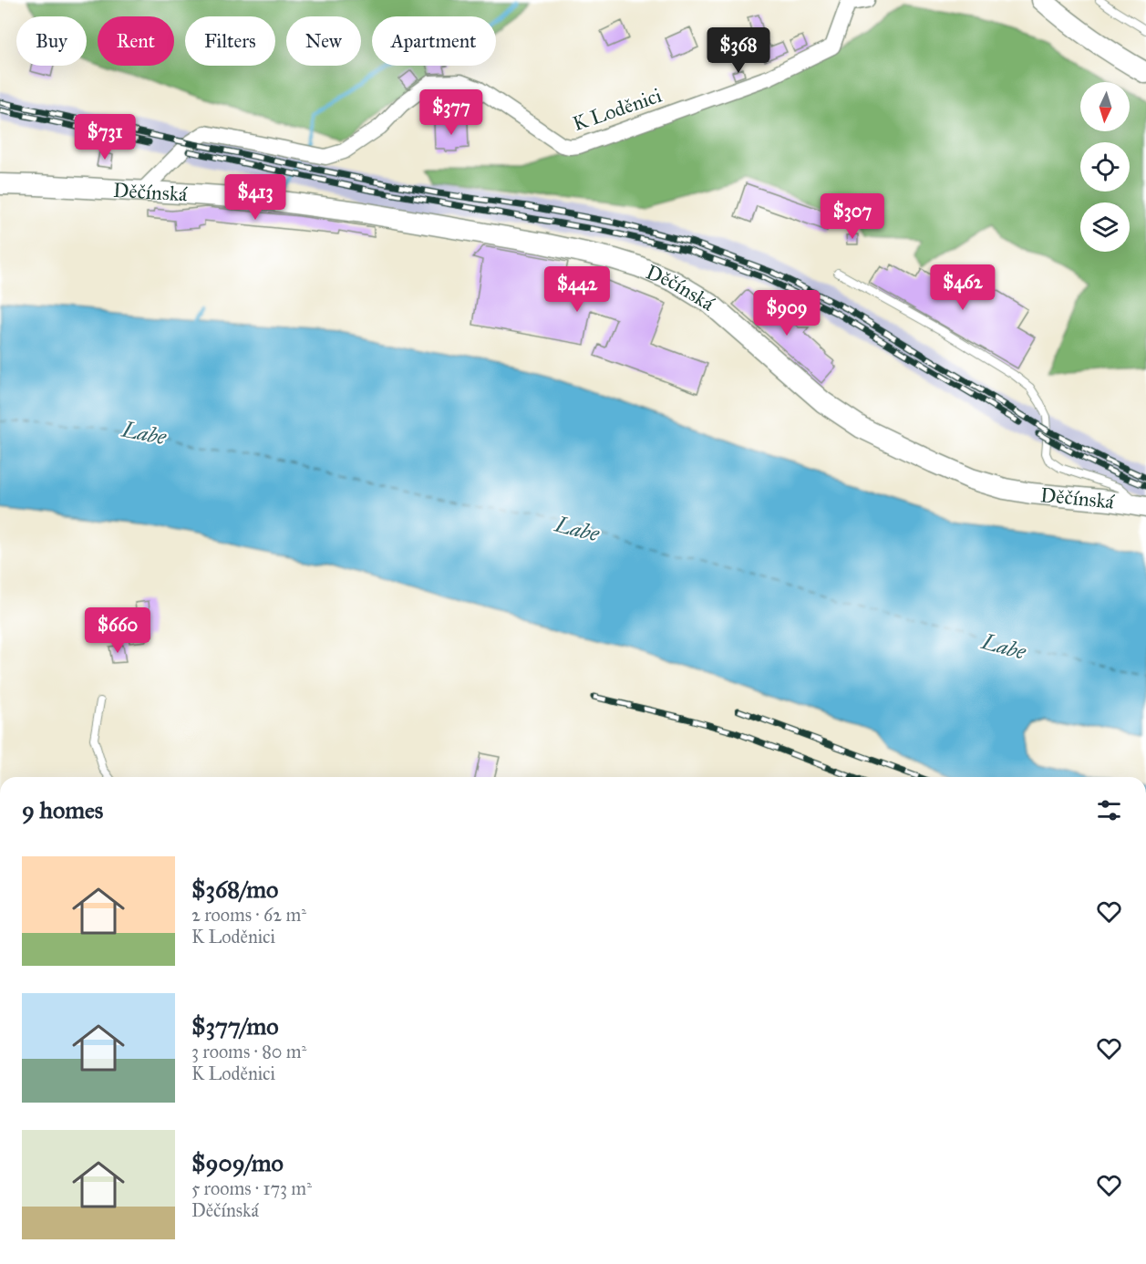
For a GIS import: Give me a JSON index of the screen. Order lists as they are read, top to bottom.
{
  "streets": {
    "main road": ["Děčínská"],
    "street": ["K Loděnici"]
  },
  "crossings": [
    ["K Loděnici", "Děčínská"]
  ],
  "water": ["Labe"],
  "north": "bottom",
  "page": {
    "chip": [
      "Buy",
      "Rent",
      "Filters",
      "New",
      "Apartment"
    ],
    "price": [
      "$368",
      "$377",
      "$731",
      "$413",
      "$307",
      "$462",
      "$442",
      "$909",
      "$660"
    ],
    "heading": "9 homes",
    "list": [
      {
        "name": "$368/mo",
        "note": "2 rooms · 62 m² · K Loděnici"
      },
      {
        "name": "$377/mo",
        "note": "3 rooms · 80 m² · K Loděnici"
      },
      {
        "name": "$909/mo",
        "note": "5 rooms · 173 m² · Děčínská"
      }
    ]
  }
}
